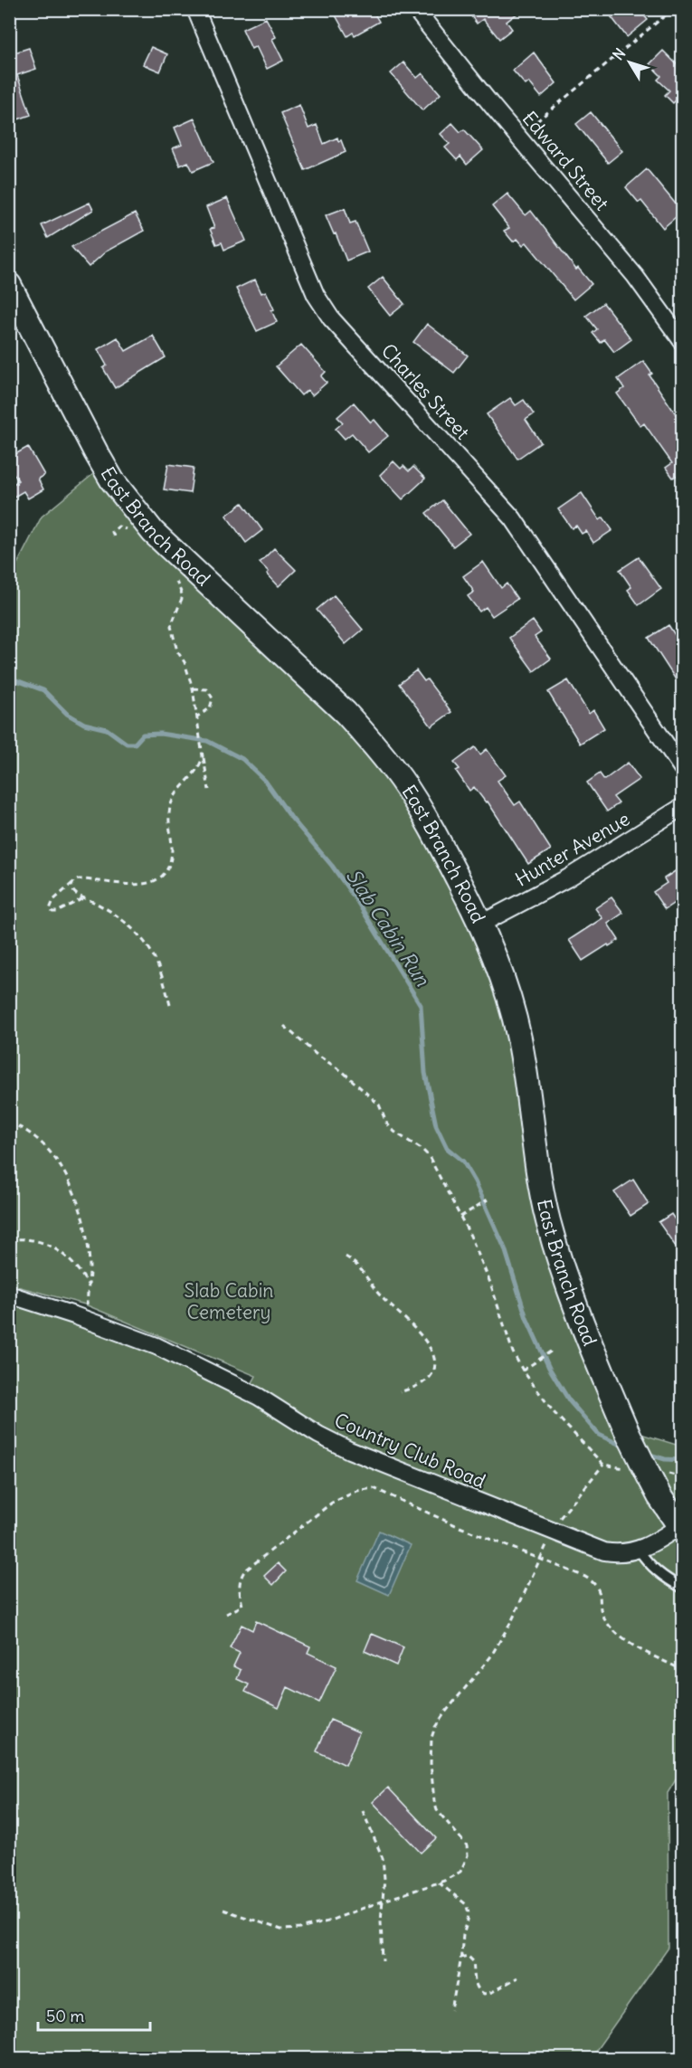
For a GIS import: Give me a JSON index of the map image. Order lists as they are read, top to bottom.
{
  "streets": {
    "main road": ["East Branch Road"],
    "street": [
      "Edward Street",
      "Charles Street",
      "Hunter Avenue",
      "Country Club Road"
    ]
  },
  "crossings": [
    ["East Branch Road", "Hunter Avenue"],
    ["East Branch Road", "Country Club Road"]
  ],
  "water": ["Slab Cabin Run"],
  "parks": ["Slab Cabin Cemetery"],
  "scale_bar": "50 m",
  "north": "top left"
}
